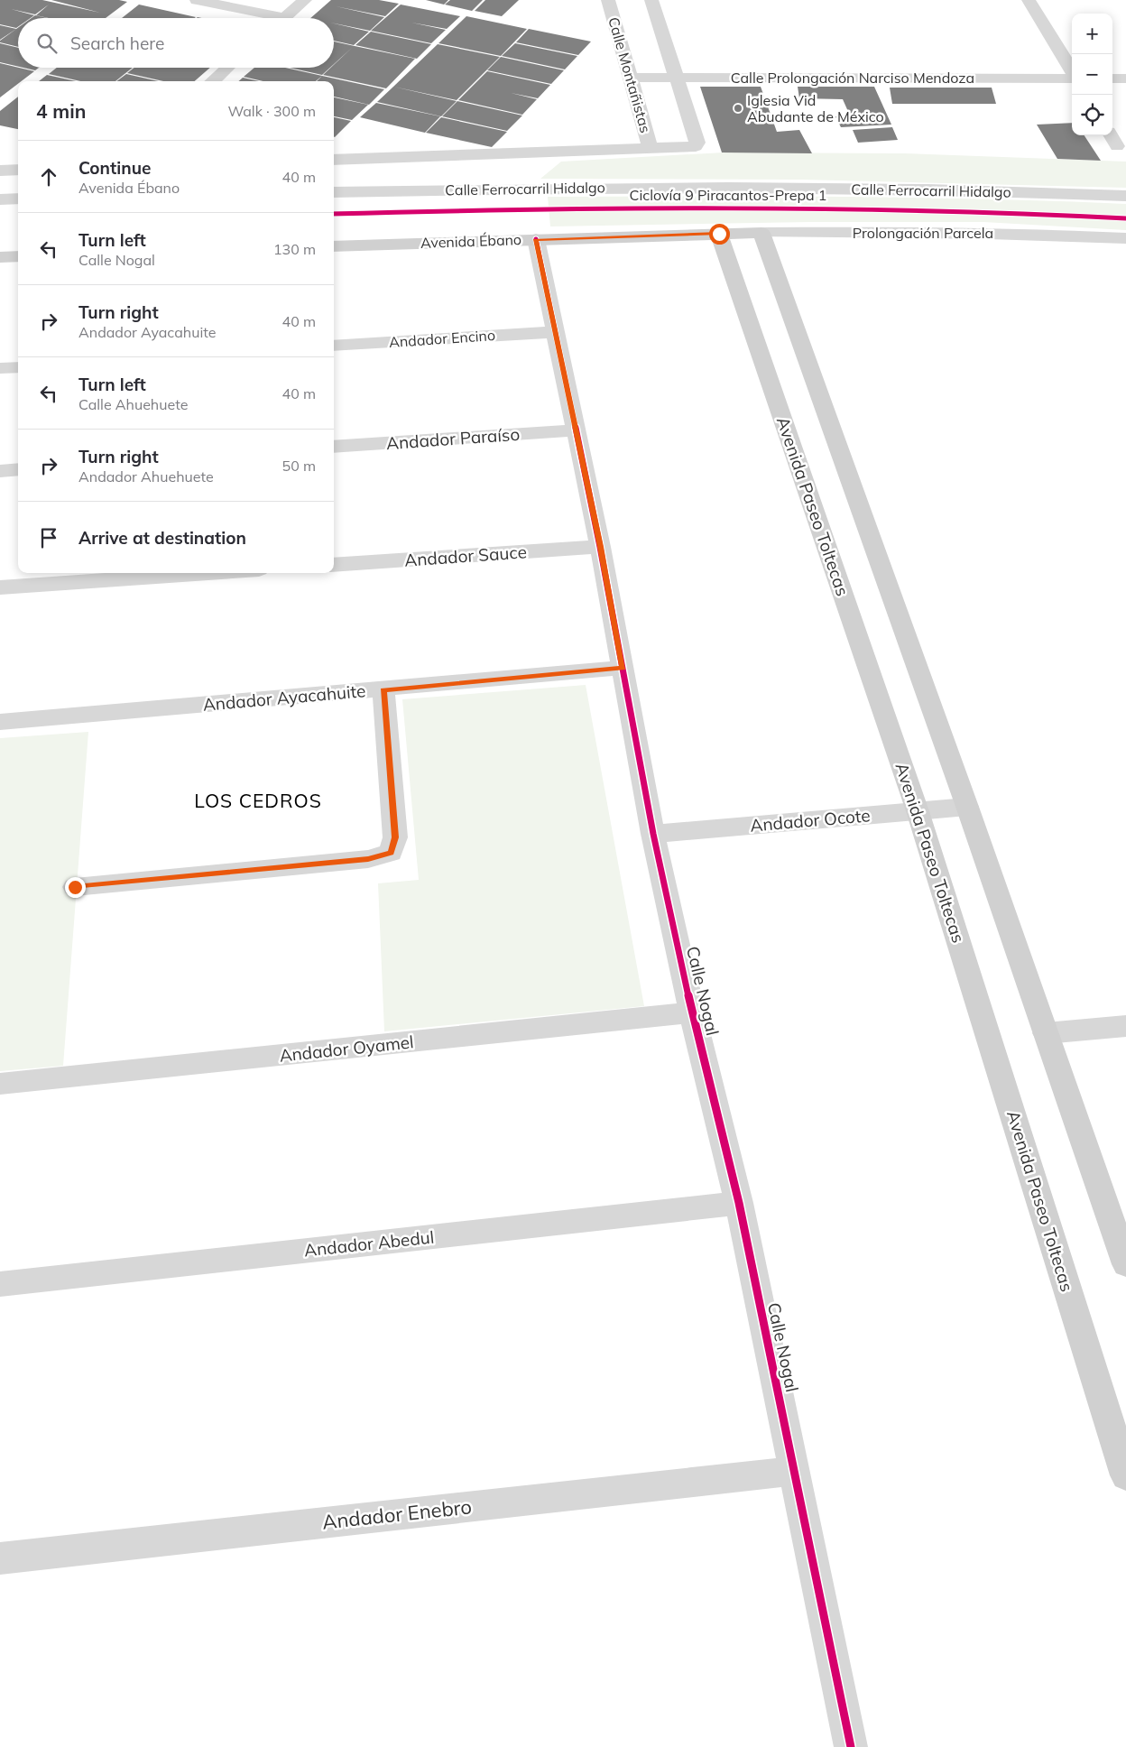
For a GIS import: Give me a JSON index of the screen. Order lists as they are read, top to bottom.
{
  "streets": {
    "street": [
      "Calle Montañistas",
      "Calle Prolongación Narciso Mendoza",
      "Calle Ferrocarril Hidalgo",
      "Prolongación Parcela",
      "Avenida Ébano",
      "Andador Encino",
      "Andador Paraíso",
      "Avenida Paseo Toltecas",
      "Andador Sauce",
      "Andador Ayacahuite",
      "Andador Ocote",
      "Calle Nogal",
      "Andador Oyamel",
      "Andador Abedul",
      "Andador Enebro"
    ],
    "cycle path": ["Ciclovía 9 Piracantos-Prepa 1"]
  },
  "crossings": [
    ["Calle Montañistas", "Calle Prolongación Narciso Mendoza"],
    ["Prolongación Parcela", "Avenida Ébano"],
    ["Prolongación Parcela", "Avenida Paseo Toltecas"],
    ["Avenida Ébano", "Avenida Paseo Toltecas"],
    ["Avenida Ébano", "Calle Nogal"],
    ["Andador Encino", "Calle Nogal"],
    ["Andador Paraíso", "Calle Nogal"],
    ["Avenida Paseo Toltecas", "Andador Ocote"],
    ["Andador Sauce", "Calle Nogal"],
    ["Andador Ayacahuite", "Calle Nogal"],
    ["Andador Ocote", "Calle Nogal"],
    ["Calle Nogal", "Andador Oyamel"],
    ["Calle Nogal", "Andador Abedul"],
    ["Calle Nogal", "Andador Enebro"]
  ],
  "districts": ["LOS CEDROS"],
  "places": ["Iglesia Vid Abudante de México"],
  "page": {
    "map_buttons": ["+", "−"],
    "search": "Search here",
    "heading": ["4 min", "Walk · 300 m"],
    "list": [
      ["Continue", "Avenida Ébano", "40 m"],
      ["Turn left", "Calle Nogal", "130 m"],
      ["Turn right", "Andador Ayacahuite", "40 m"],
      ["Turn left", "Calle Ahuehuete", "40 m"],
      ["Turn right", "Andador Ahuehuete", "50 m"],
      "Arrive at destination"
    ]
  }
}
